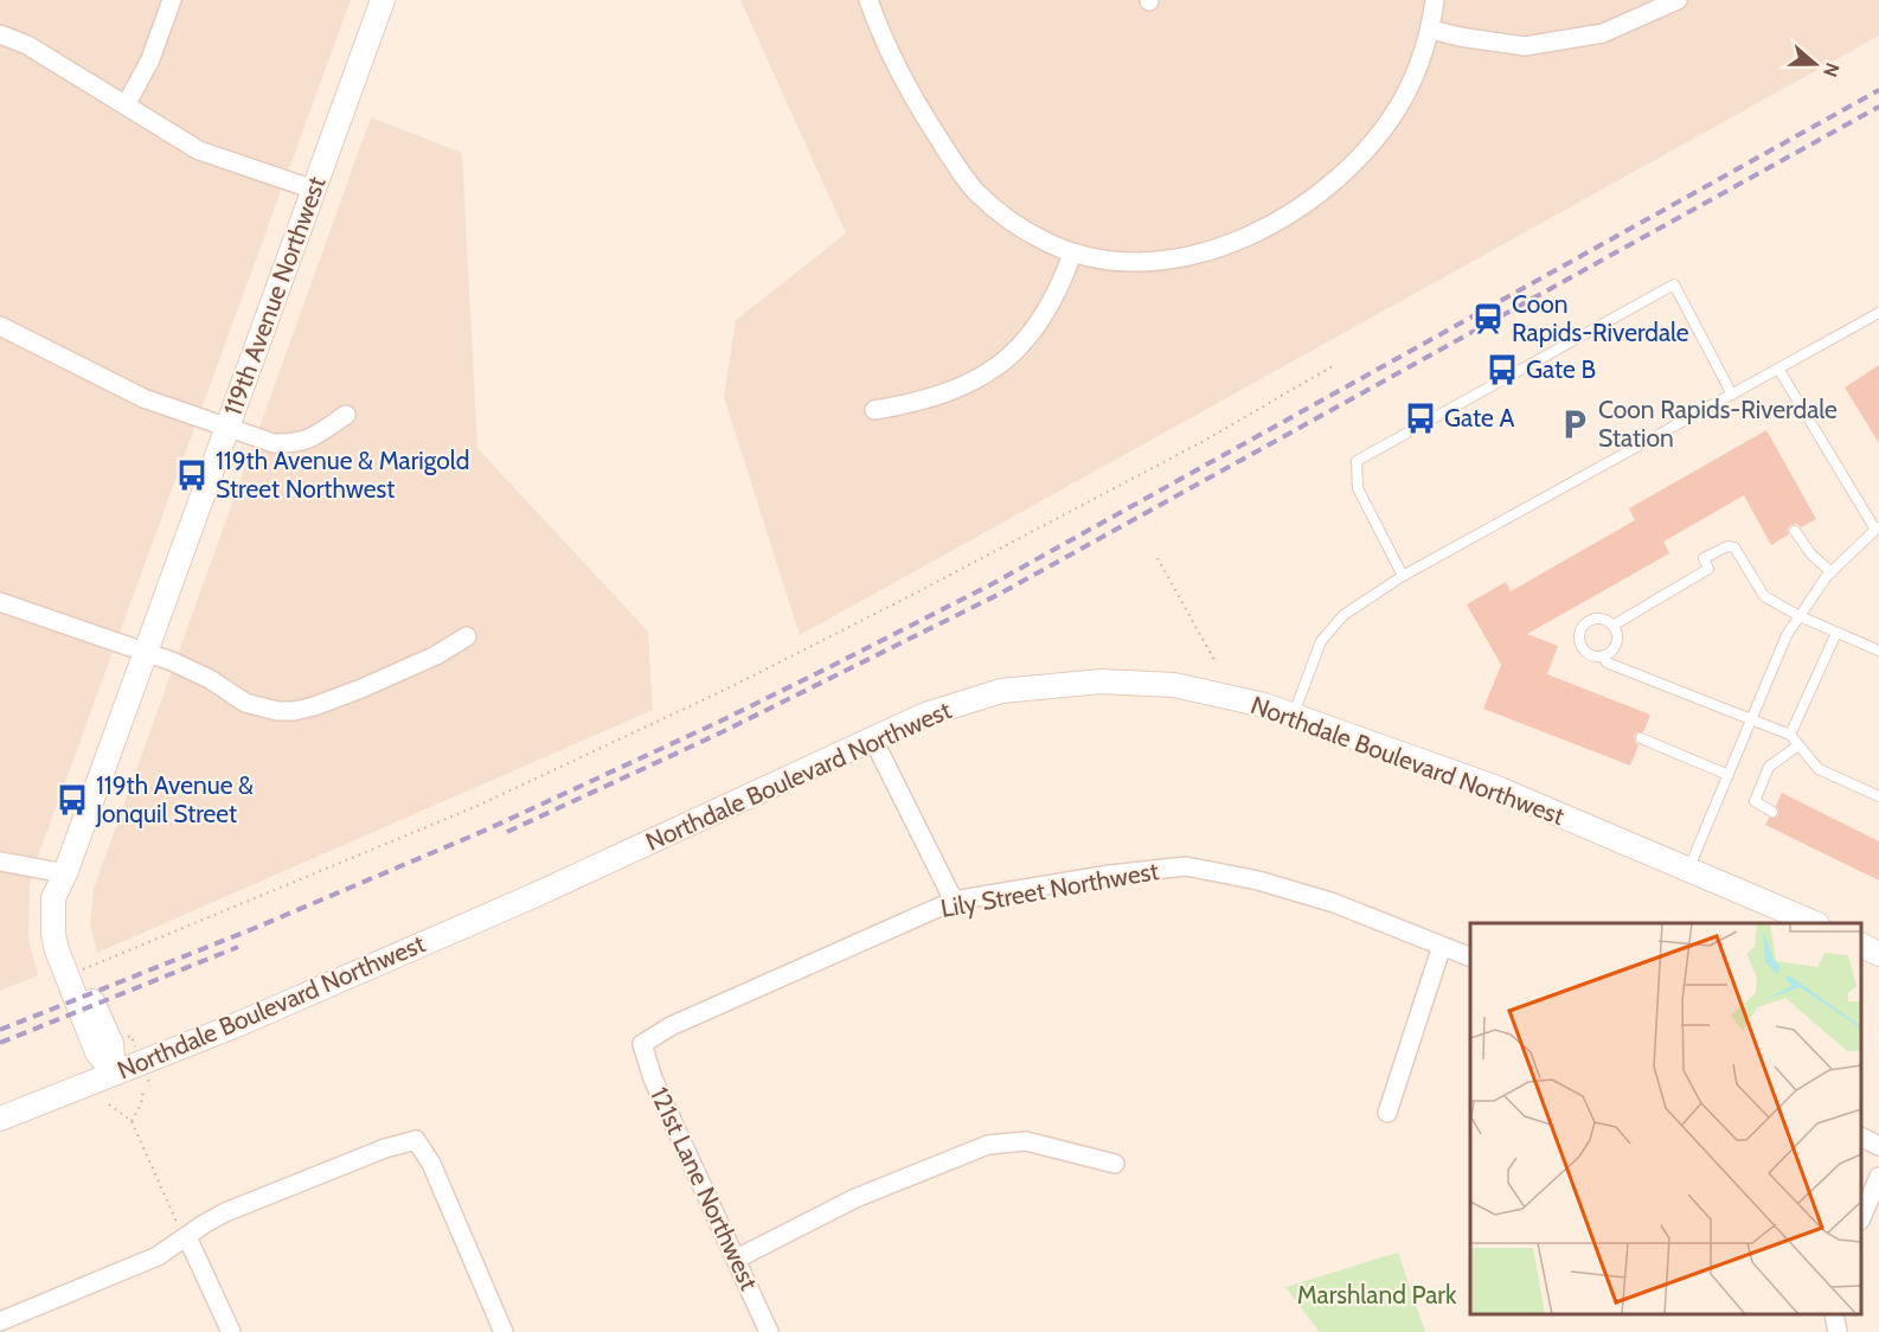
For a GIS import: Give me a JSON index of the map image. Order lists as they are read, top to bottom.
{
  "streets": {
    "street": [
      "119th Avenue Northwest",
      "Northdale Boulevard Northwest",
      "Lily Street Northwest",
      "121st Lane Northwest"
    ]
  },
  "crossings": [
    ["119th Avenue Northwest", "Northdale Boulevard Northwest"],
    ["Lily Street Northwest", "121st Lane Northwest"]
  ],
  "parks": ["Marshland Park"],
  "places": {
    "station": ["Coon Rapids-Riverdale"],
    "bus stop": [
      "Gate B",
      "Gate A",
      "119th Avenue & Marigold Street Northwest",
      "119th Avenue & Jonquil Street"
    ],
    "parking": ["Coon Rapids-Riverdale Station"]
  },
  "north": "right"
}
